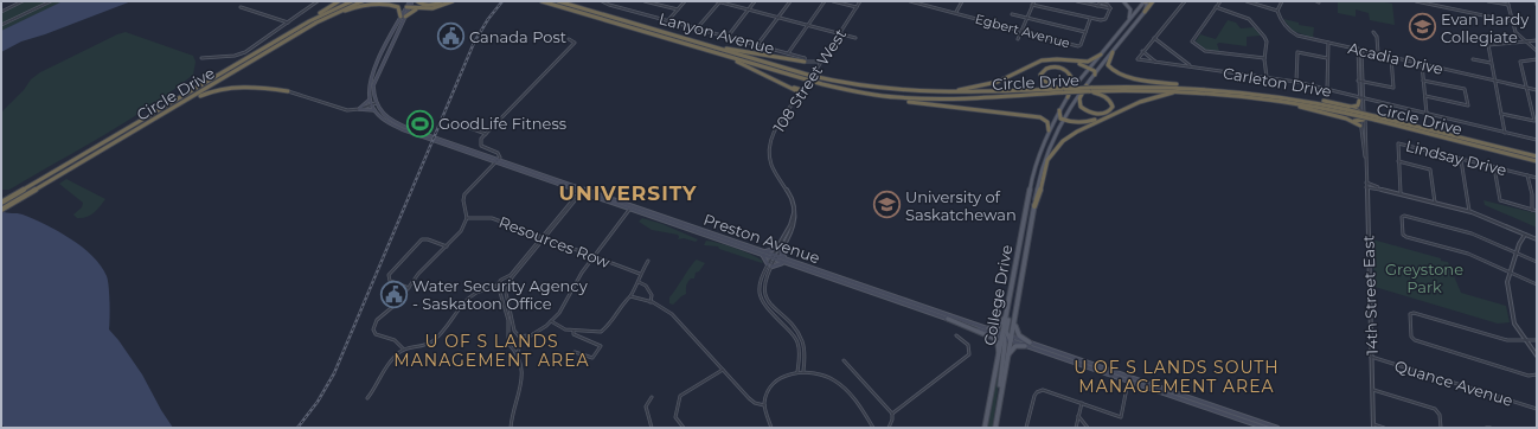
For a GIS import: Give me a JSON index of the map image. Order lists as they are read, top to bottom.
{
  "streets": {
    "highway": ["Circle Drive", "College Drive"],
    "main road": ["Preston Avenue"],
    "street": [
      "Egbert Avenue",
      "Lanyon Avenue",
      "Acadia Drive",
      "108 Street West",
      "Carleton Drive",
      "Lindsay Drive",
      "Resources Row",
      "14th Street East",
      "Quance Avenue"
    ]
  },
  "crossings": [
    ["Acadia Drive", "14th Street East"],
    ["108 Street West", "Preston Avenue"],
    ["Circle Drive", "College Drive"],
    ["Carleton Drive", "14th Street East"],
    ["Preston Avenue", "College Drive"],
    ["14th Street East", "Quance Avenue"]
  ],
  "districts": ["UNIVERSITY", "U OF S LANDS MANAGEMENT AREA", "U OF S LANDS SOUTH MANAGEMENT AREA"],
  "parks": ["Greystone Park"],
  "places": {
    "school or university": ["Evan Hardy Collegiate", "University of Saskatchewan"],
    "public building": ["Canada Post", "Water Security Agency - Saskatoon Office"],
    "sports": ["GoodLife Fitness"]
  }
}
